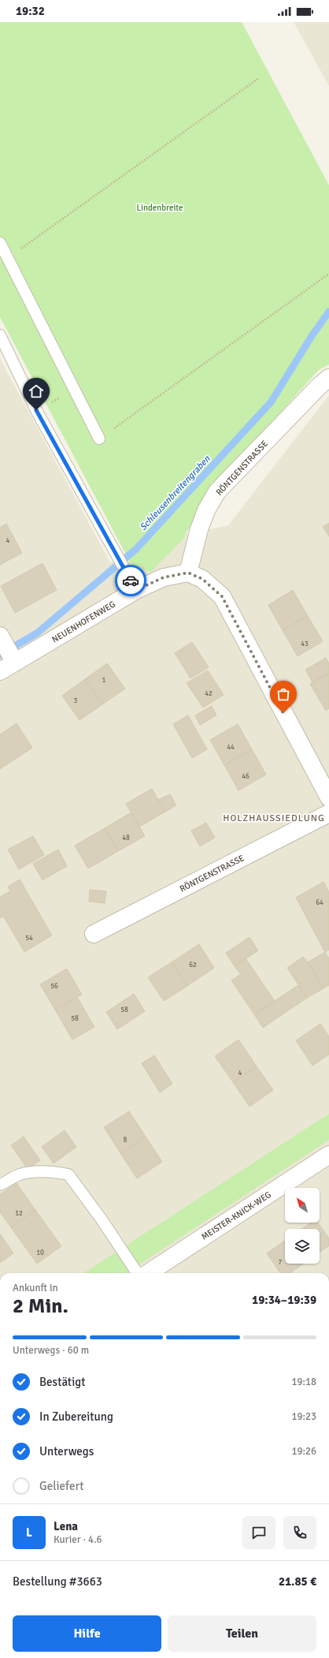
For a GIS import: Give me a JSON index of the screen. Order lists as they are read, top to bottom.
{
  "streets": {
    "street": ["RÖNTGENSTRASSE", "NEUENHOFENWEG", "MEISTER-KNICK-WEG"]
  },
  "crossings": [
    ["RÖNTGENSTRASSE", "NEUENHOFENWEG"]
  ],
  "districts": ["HOLZHAUSSIEDLUNG"],
  "water": ["Schleusenbreitengraben"],
  "parks": ["Lindenbreite"],
  "house_numbers": [
    "4",
    "43",
    "1",
    "42",
    "3",
    "44",
    "46",
    "48",
    "64",
    "54",
    "62",
    "56",
    "58",
    "58",
    "4",
    "8",
    "12",
    "10",
    "7"
  ],
  "north": "top left",
  "page": {
    "status": "19:32",
    "heading": ["2 Min.", "Ankunft in", "19:34–19:39"],
    "panel": [
      "Lena",
      "Kurier · 4.6",
      "Bestellung #3663",
      "21.85 €"
    ],
    "bar": "Unterwegs · 60 m",
    "list": [
      ["Bestätigt", "19:18"],
      ["In Zubereitung", "19:23"],
      ["Unterwegs", "19:26"],
      "Geliefert"
    ],
    "round": "L",
    "buttons": ["Hilfe", "Teilen"]
  }
}
